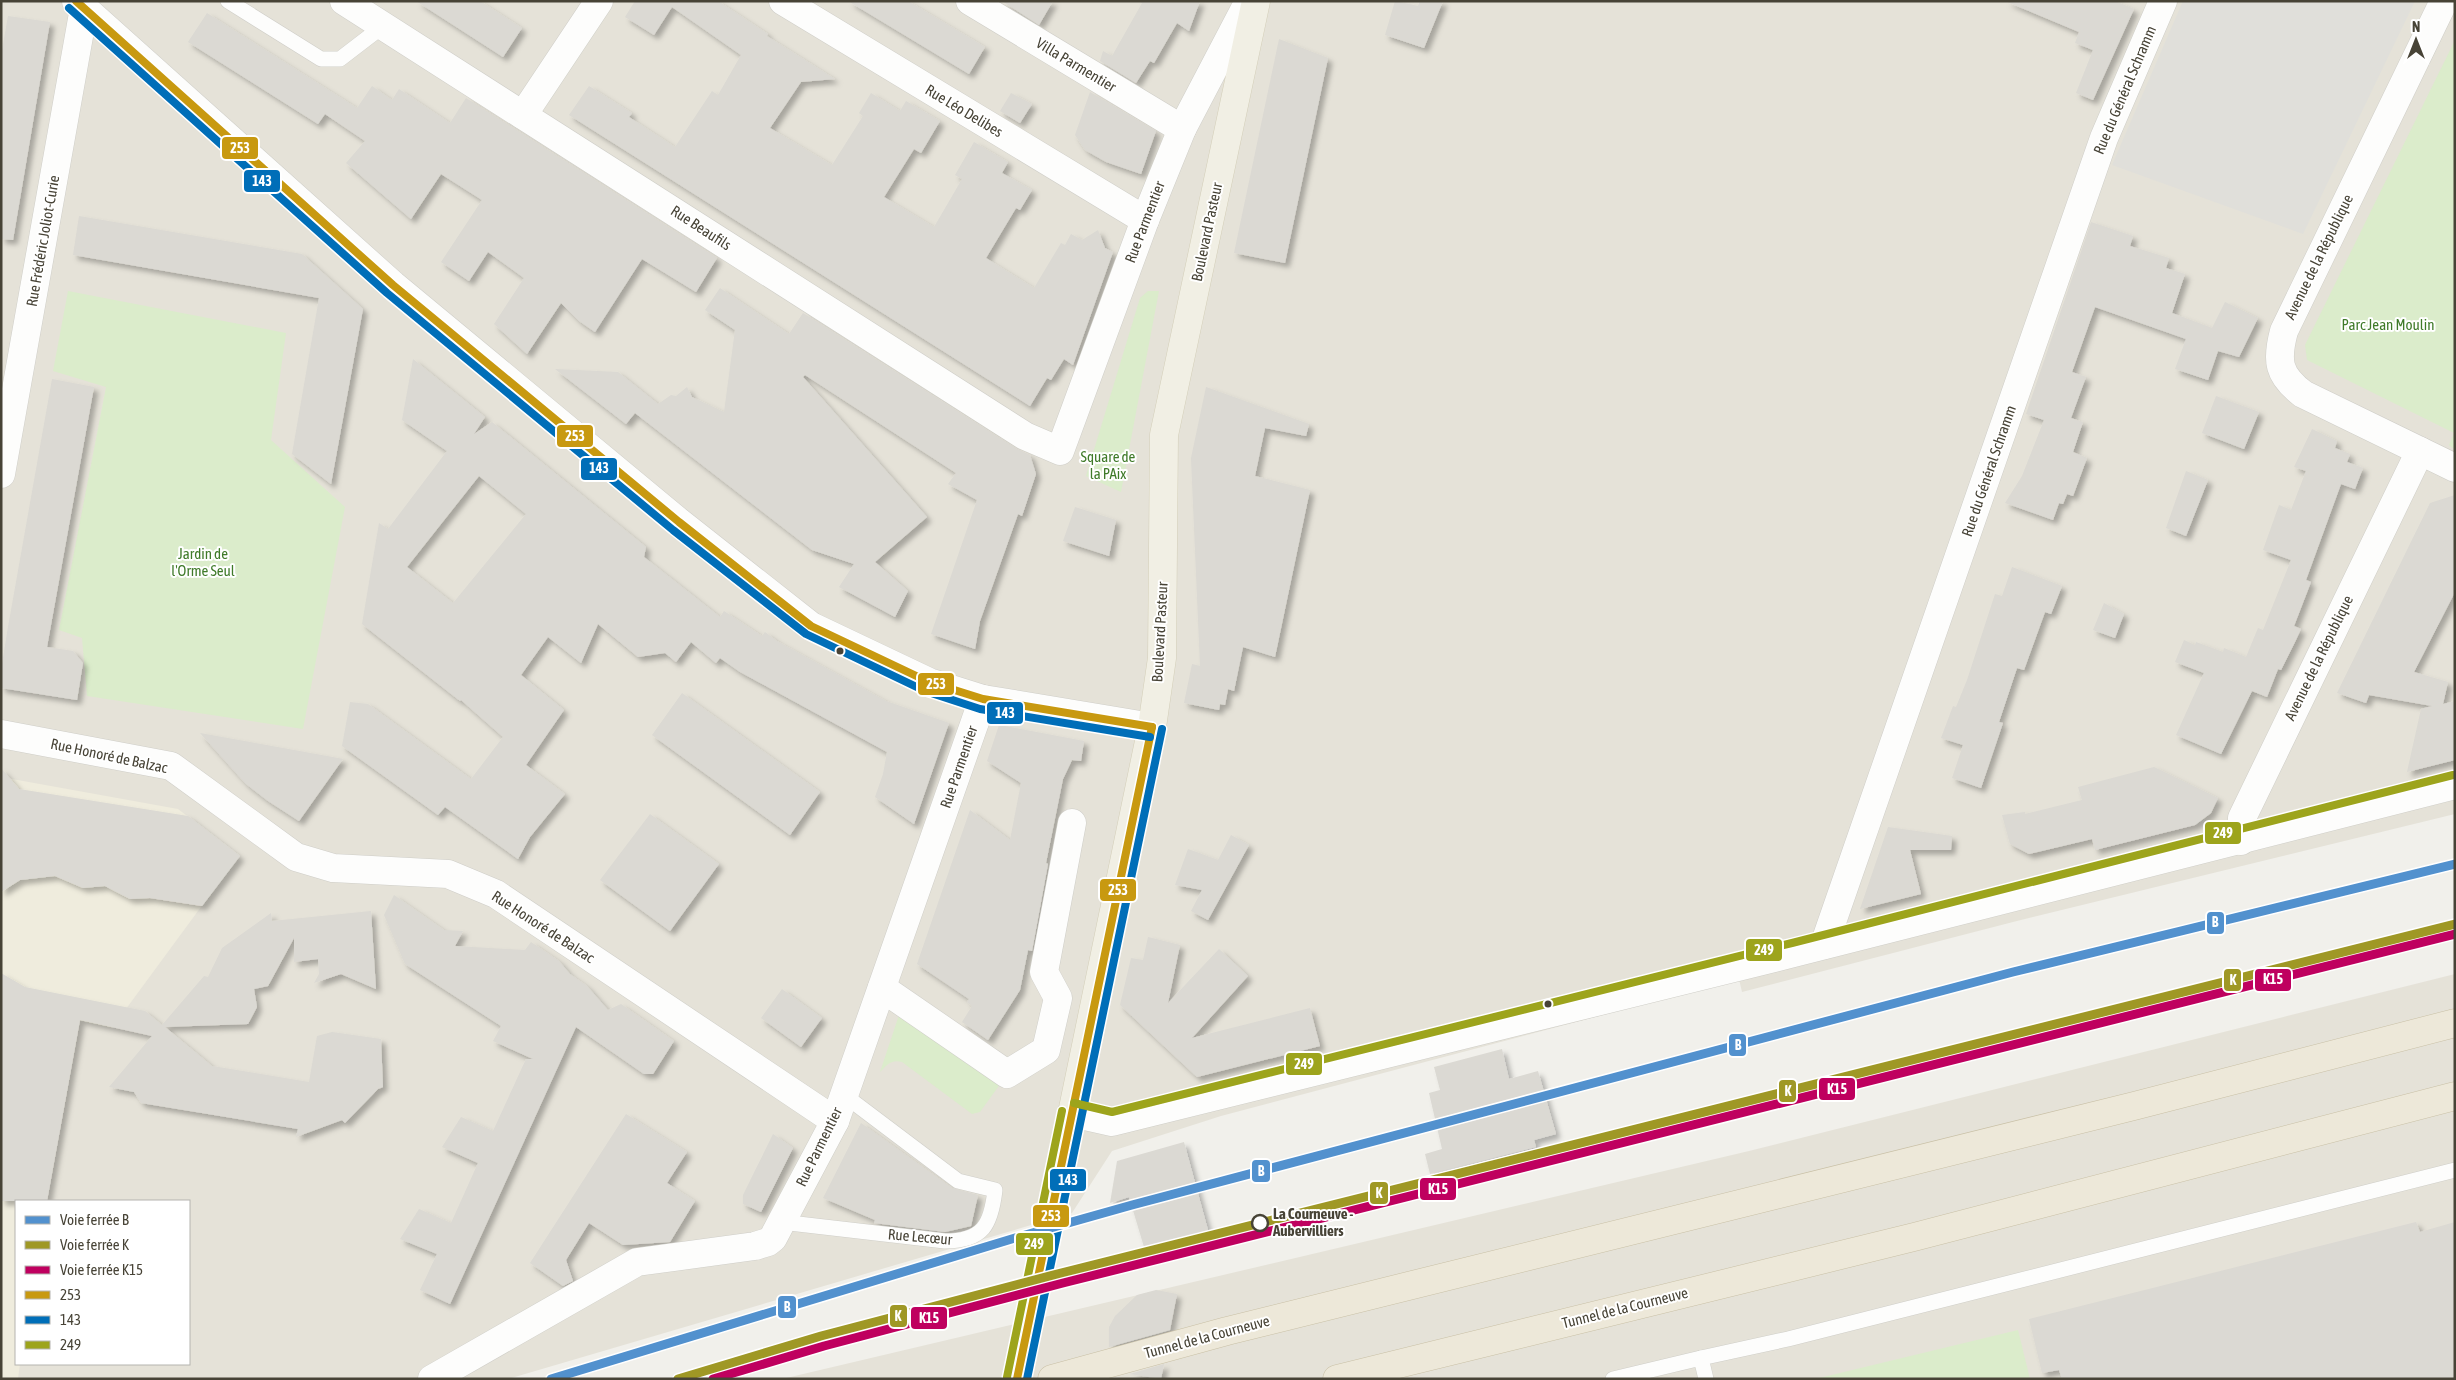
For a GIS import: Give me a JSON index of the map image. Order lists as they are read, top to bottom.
{
  "streets": {
    "highway": ["Tunnel de la Courneuve"],
    "main road": ["Boulevard Pasteur"],
    "street": [
      "Villa Parmentier",
      "Rue du Général Schramm",
      "Rue Léo Delibes",
      "Rue Parmentier",
      "Rue Beaufils",
      "Rue Frédéric Joliot-Curie",
      "Avenue de la République",
      "Rue Honoré de Balzac"
    ],
    "lane": ["Rue Lecœur"]
  },
  "crossings": [
    ["Villa Parmentier", "Rue Parmentier"],
    ["Rue Léo Delibes", "Rue Parmentier"],
    ["Rue Parmentier", "Rue Beaufils"],
    ["Rue Parmentier", "Rue Honoré de Balzac"],
    ["Rue Parmentier", "Rue Lecœur"]
  ],
  "parks": ["Parc Jean Moulin", "Square de la PAix", "Jardin de l'Orme Seul"],
  "places": ["La Courneuve - Aubervilliers"],
  "lines": [
    "transit line 253",
    "transit line 143",
    "transit line 249",
    "rail line B",
    "rail line K",
    "rail line K15"
  ],
  "legend": [
    "Voie ferrée B",
    "Voie ferrée K",
    "Voie ferrée K15",
    "253",
    "143",
    "249"
  ],
  "north": "top"
}
